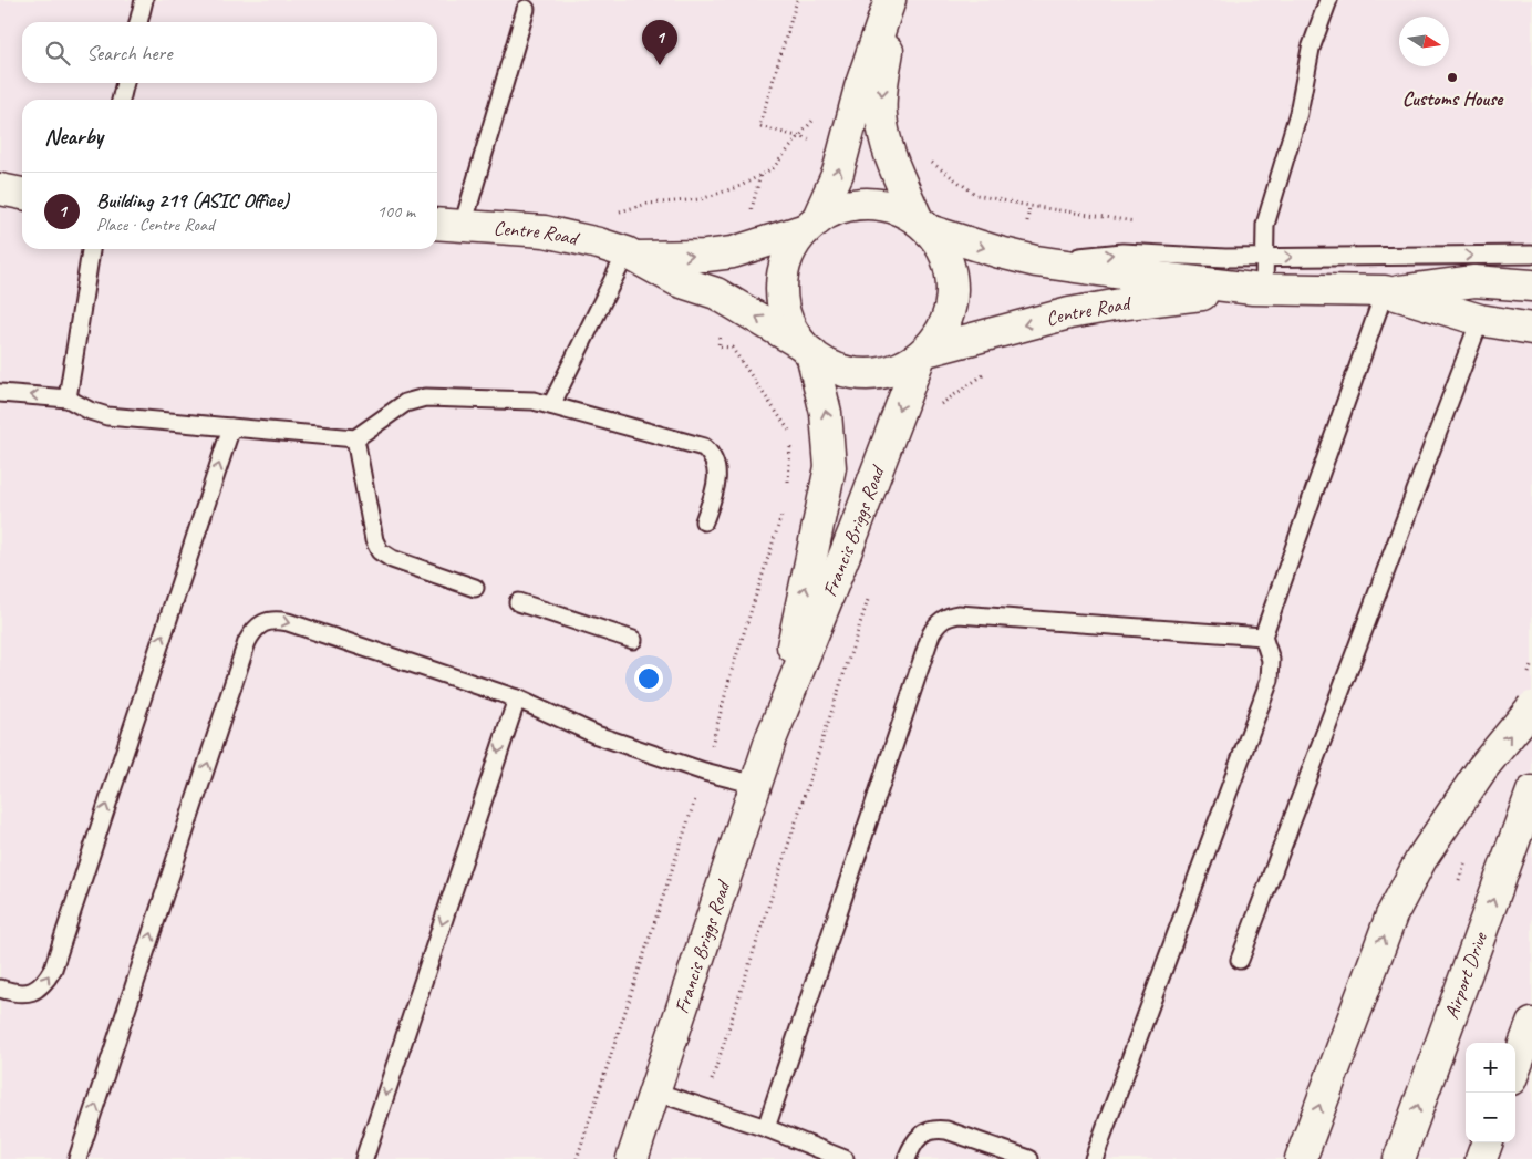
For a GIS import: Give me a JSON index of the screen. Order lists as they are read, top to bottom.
{
  "streets": {
    "street": ["Centre Road", "Francis Briggs Road", "Airport Drive"]
  },
  "crossings": [
    ["Centre Road", "Francis Briggs Road"]
  ],
  "places": ["Customs House"],
  "north": "right",
  "page": {
    "pins": "1",
    "search": "Search here",
    "heading": "Nearby",
    "list": [
      {
        "mark": "1",
        "name": "Building 219 (ASIC Office)",
        "note": "Place · Centre Road",
        "value": "100 m"
      }
    ],
    "map_buttons": ["+", "−"]
  }
}
